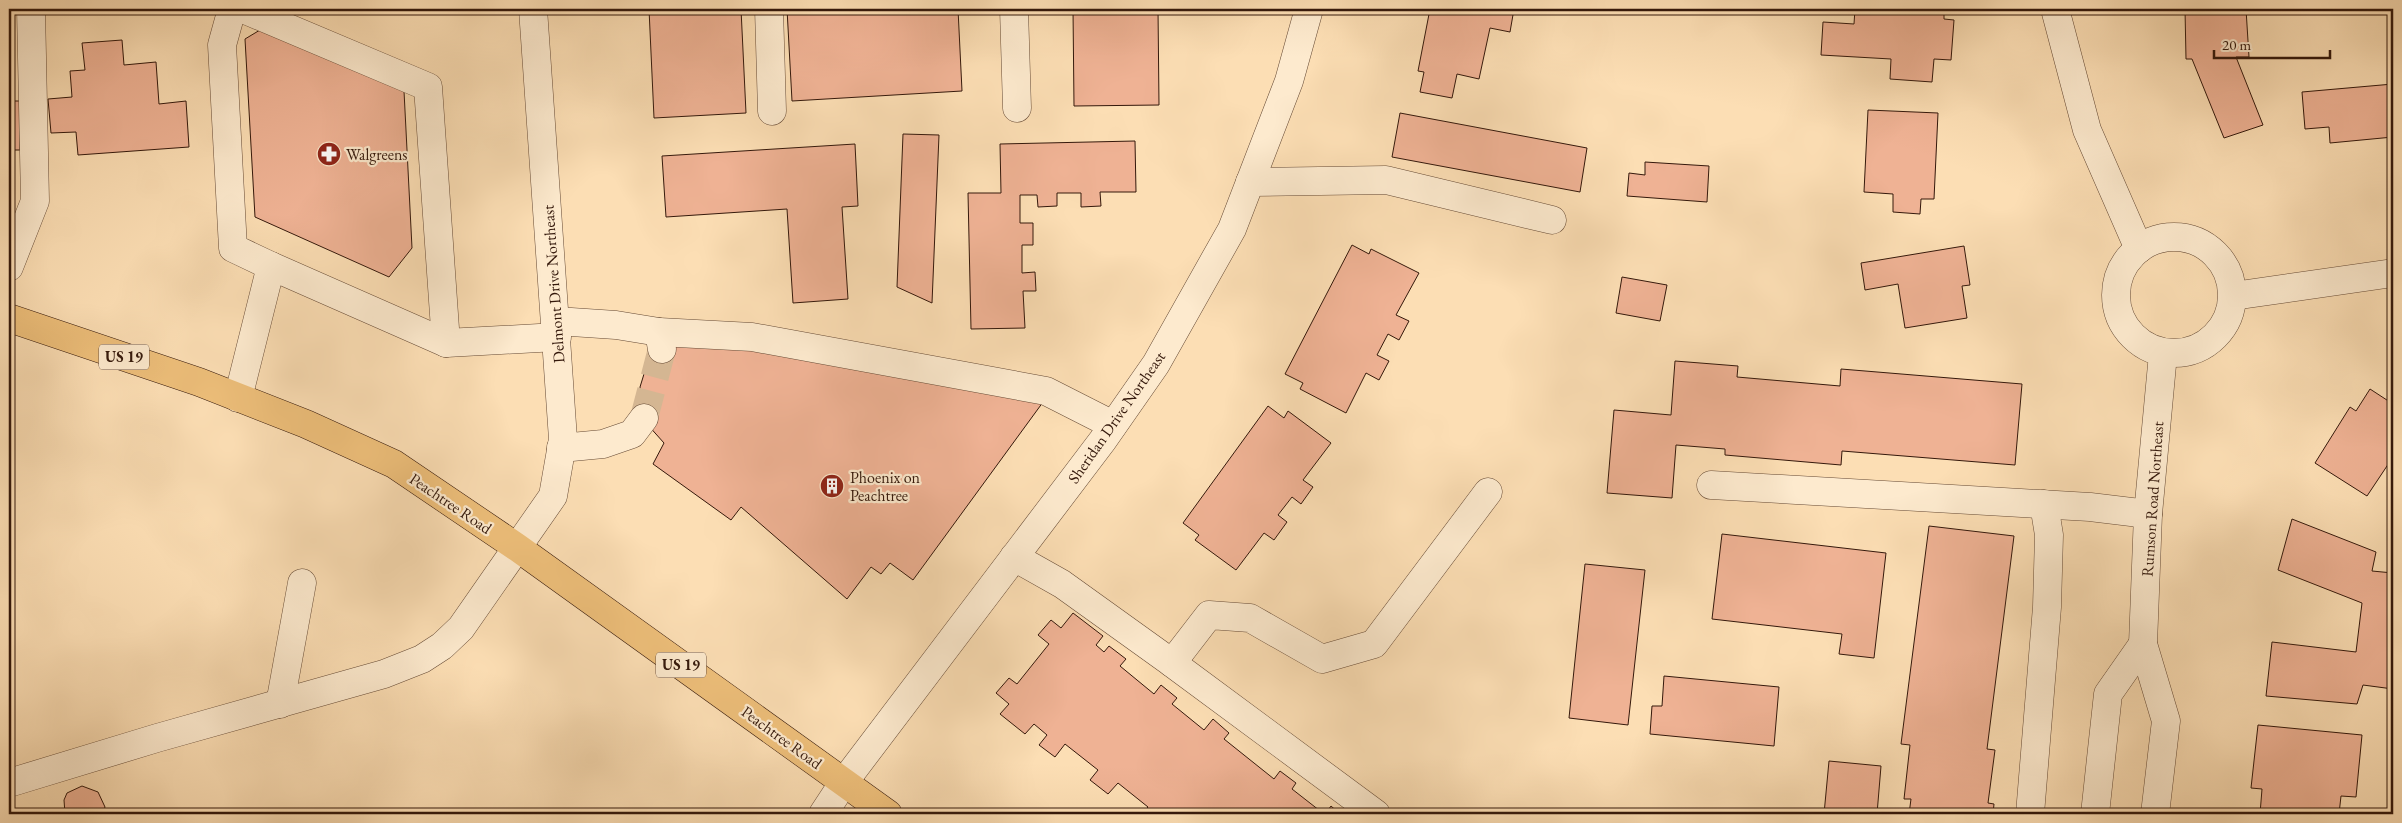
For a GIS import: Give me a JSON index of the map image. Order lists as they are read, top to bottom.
{
  "streets": {
    "highway": ["US 19", "Peachtree Road"],
    "street": ["Delmont Drive Northeast", "Sheridan Drive Northeast", "Rumson Road Northeast"]
  },
  "crossings": [
    ["Delmont Drive Northeast", "Peachtree Road"],
    ["US 19", "Sheridan Drive Northeast"],
    ["US 19", "Peachtree Road"],
    ["Sheridan Drive Northeast", "Peachtree Road"]
  ],
  "places": {
    "pharmacy": ["Walgreens"],
    "building": ["Phoenix on Peachtree"]
  },
  "scale_bar": "20 m"
}
